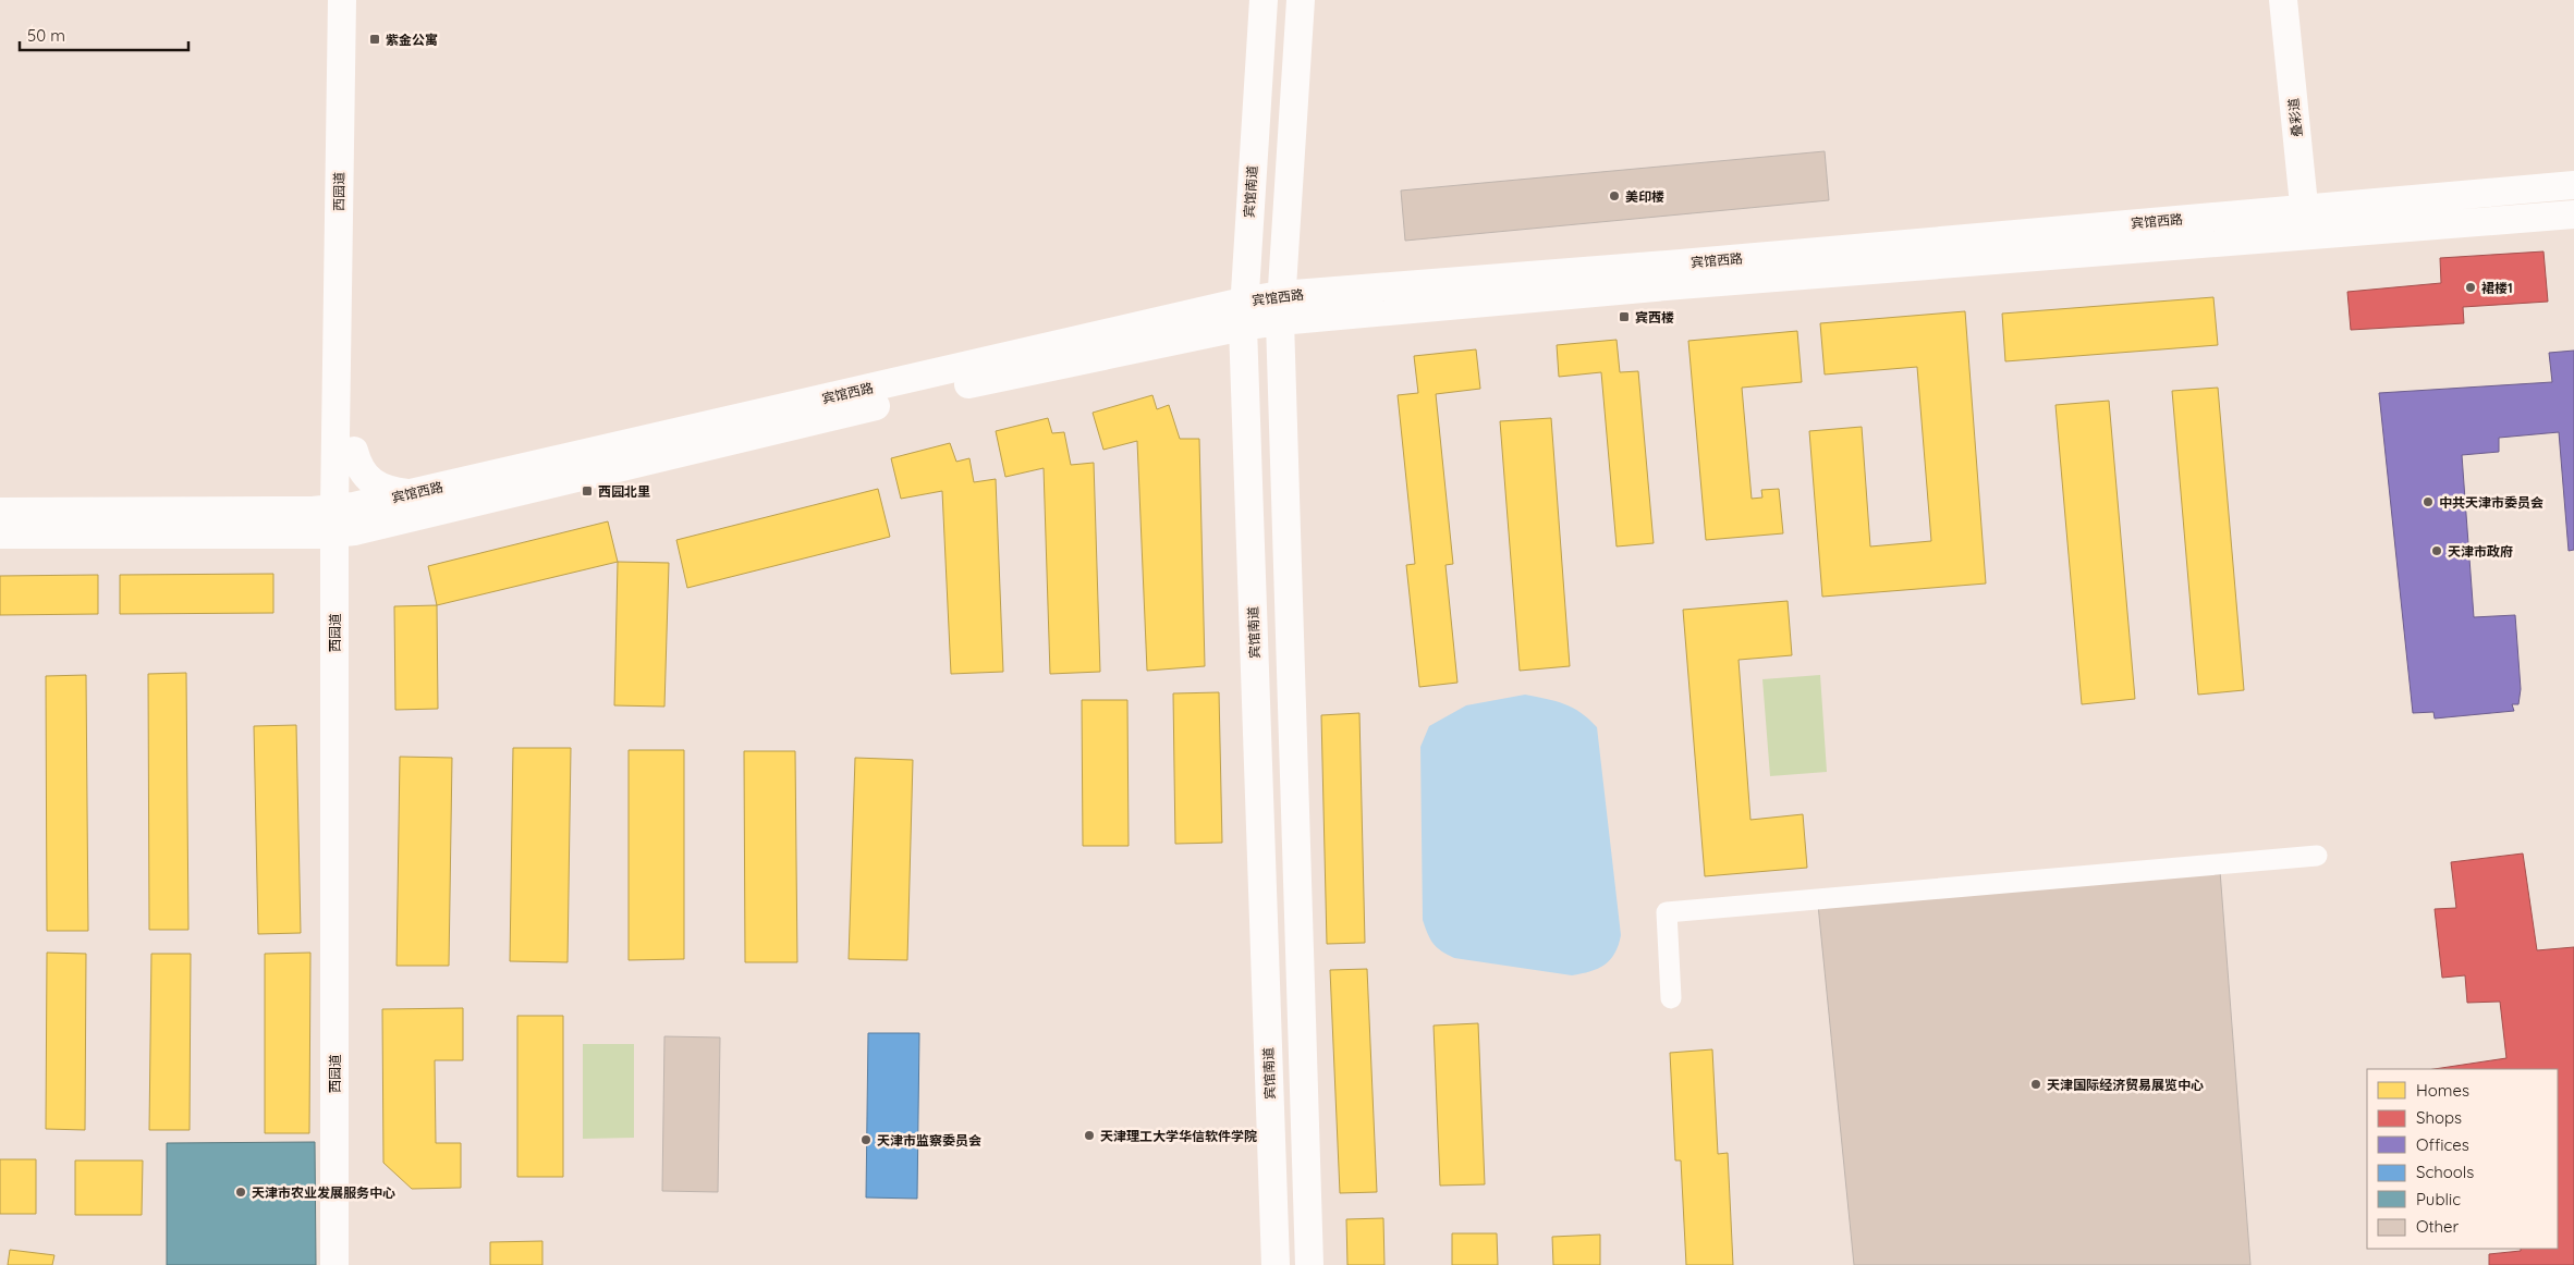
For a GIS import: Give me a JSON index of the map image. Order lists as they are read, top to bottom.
{
  "streets": {
    "main road": [
      "叠彩道",
      "西园道",
      "宾馆南道",
      "宾馆西路"
    ]
  },
  "crossings": [
    ["叠彩道", "宾馆西路"],
    ["宾馆南道", "宾馆西路"]
  ],
  "places": {
    "transit": ["紫金公寓", "宾西楼", "西园北里"],
    "other": [
      "美印楼",
      "裙楼1",
      "中共天津市委员会",
      "天津市政府",
      "天津国际经济贸易展览中心",
      "天津理工大学华信软件学院",
      "天津市监察委员会",
      "天津市农业发展服务中心"
    ]
  },
  "legend": [
    "Homes",
    "Shops",
    "Offices",
    "Schools",
    "Public",
    "Other"
  ],
  "scale_bar": "50 m"
}
